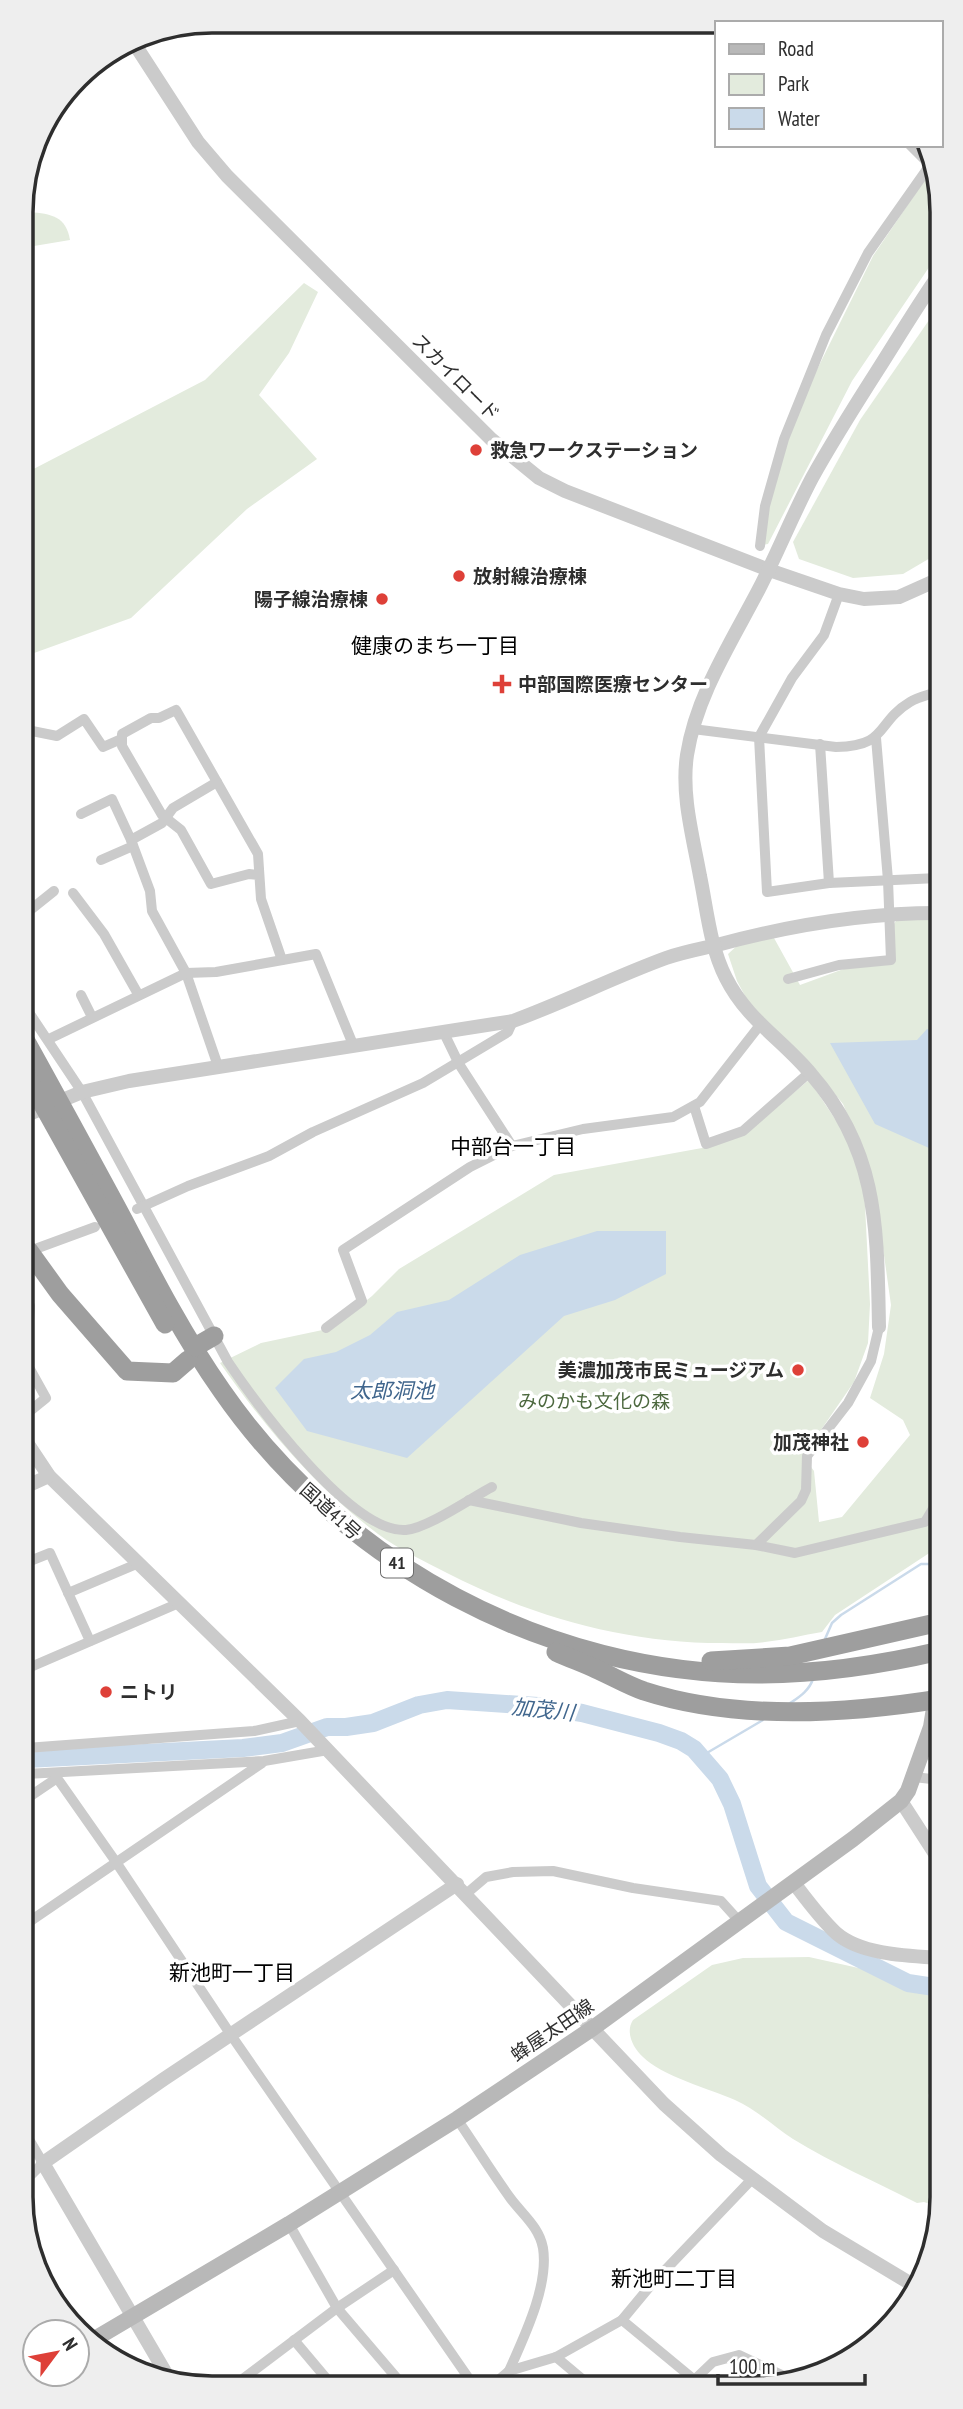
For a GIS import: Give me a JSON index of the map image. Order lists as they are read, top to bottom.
{
  "streets": {
    "highway": ["国道41号", "41"],
    "main road": ["蜂屋太田線"],
    "street": ["スカイロード"]
  },
  "crossings": [
    ["国道41号", "41"]
  ],
  "districts": [
    "健康のまち一丁目",
    "中部台一丁目",
    "新池町一丁目",
    "新池町二丁目"
  ],
  "water": ["太郎洞池", "加茂川"],
  "parks": ["みのかも文化の森"],
  "places": {
    "other": [
      "救急ワークステーション",
      "放射線治療棟",
      "陽子線治療棟",
      "美濃加茂市民ミュージアム",
      "加茂神社",
      "ニトリ"
    ],
    "health": ["中部国際医療センター"]
  },
  "legend": ["Road", "Park", "Water"],
  "scale_bar": "100 m",
  "north": "top right"
}
